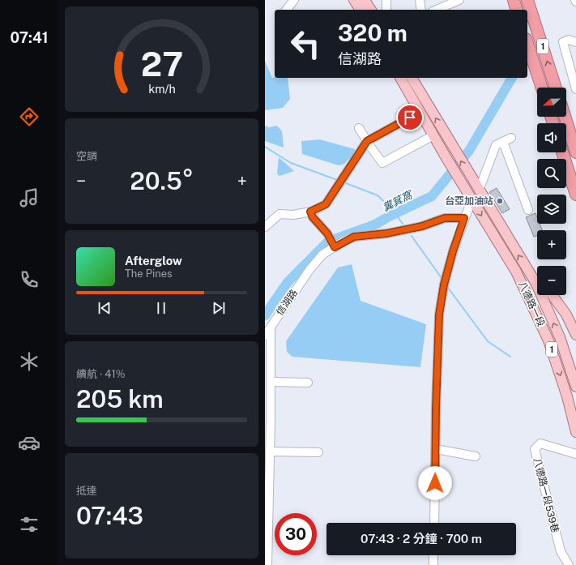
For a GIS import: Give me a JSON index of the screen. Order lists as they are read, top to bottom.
{
  "streets": {
    "highway": ["1"],
    "main road": ["八德路一段"],
    "street": ["信湖路", "八德路一段539巷"]
  },
  "crossings": [
    ["1", "八德路一段"]
  ],
  "water": ["糞箕窩"],
  "places": ["台亞加油站"],
  "north": "left",
  "page": {
    "tabs": "07:41",
    "turn": ["320 m", "信湖路"],
    "map_buttons": ["+", "−"],
    "tile": [
      "空調",
      ["續航 · 41%", "205 km"],
      ["抵達", "07:43"]
    ],
    "heat": ["−", "20.5°", "+"],
    "song": ["Afterglow", "The Pines"],
    "limit": "30",
    "trip": "07:43 · 2 分鐘 · 700 m",
    "gauge": ["27", "km/h"]
  }
}
